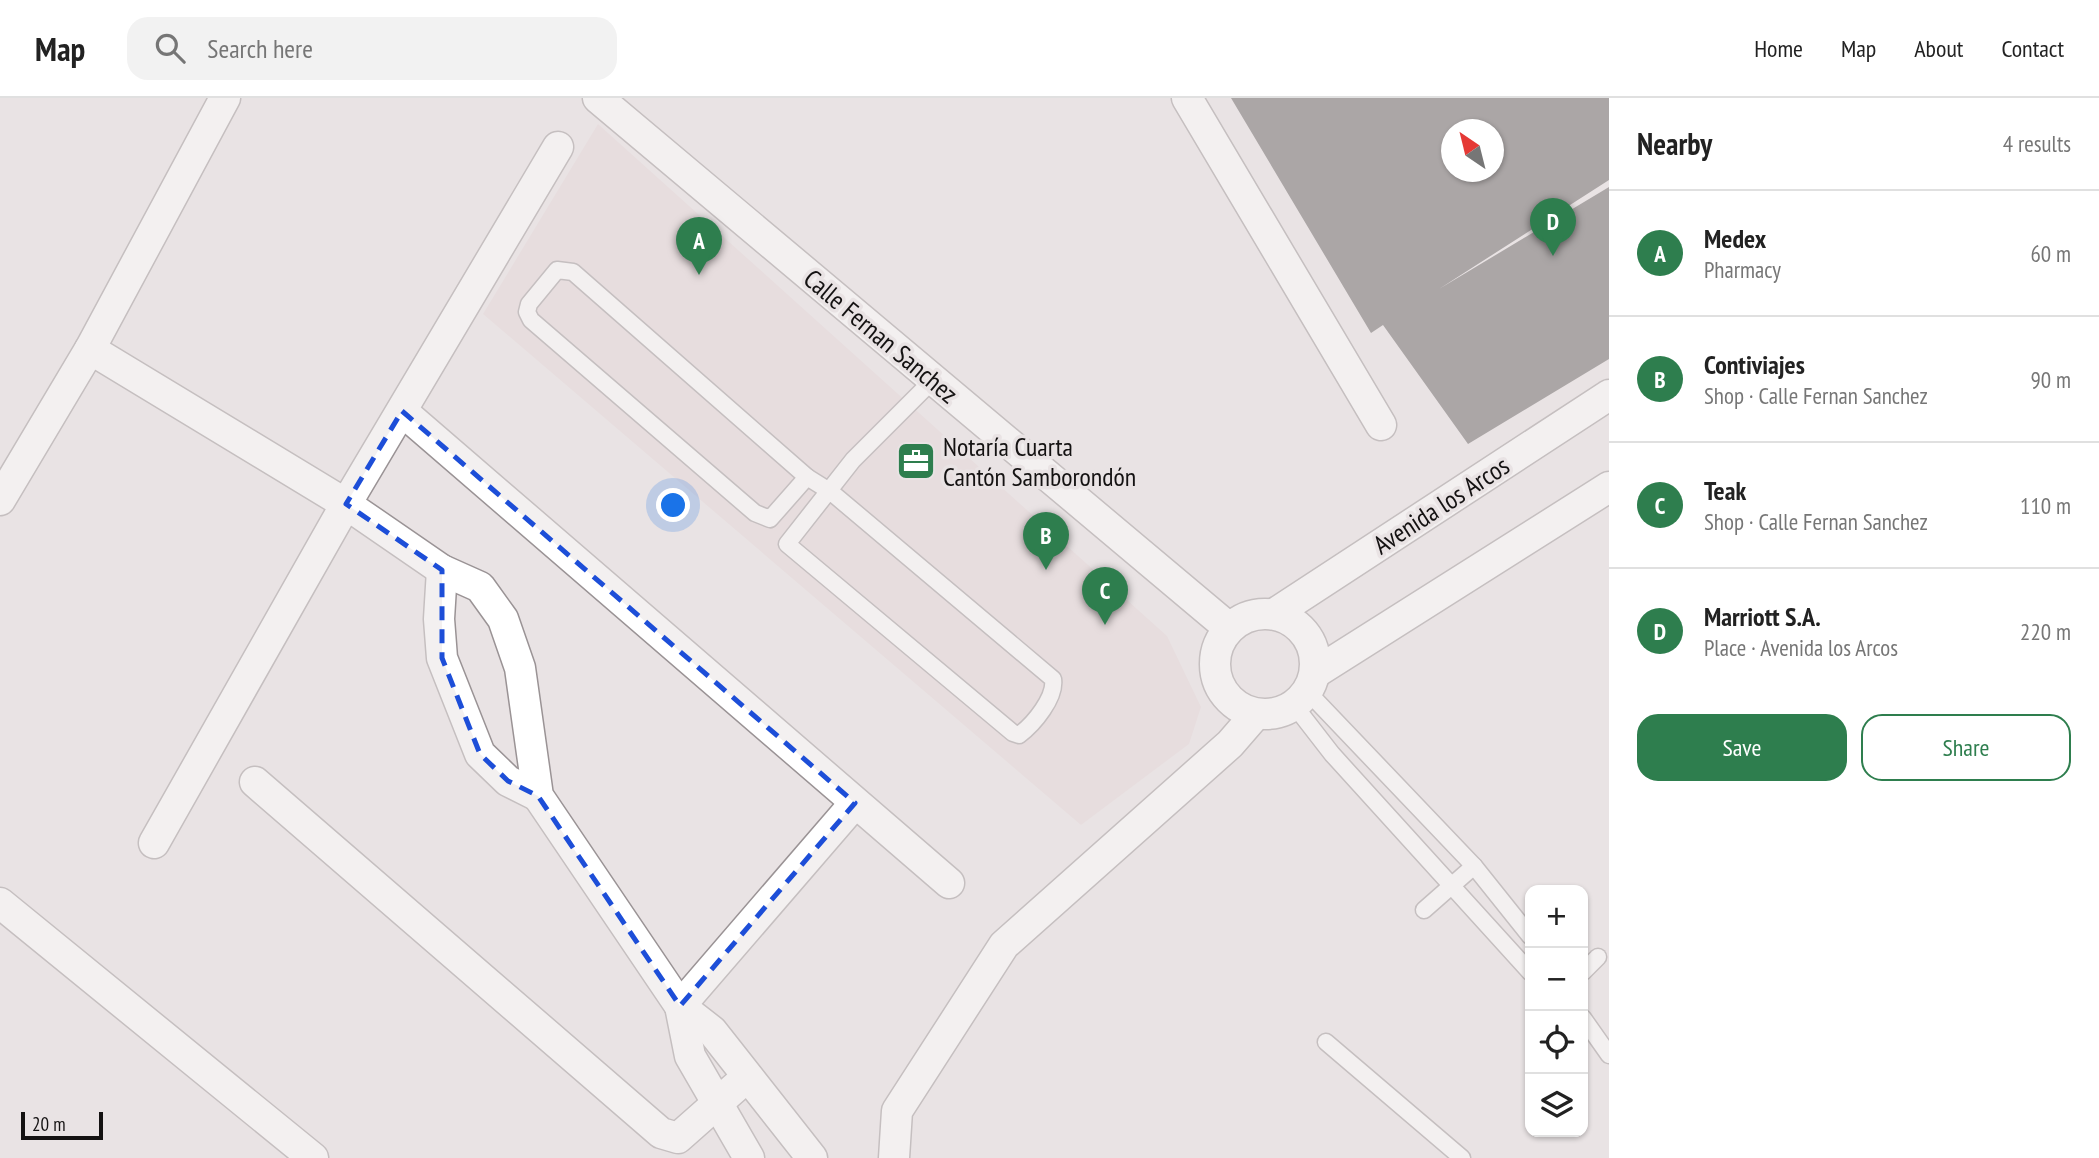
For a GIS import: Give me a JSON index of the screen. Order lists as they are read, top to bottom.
{
  "streets": {
    "street": ["Calle Fernan Sanchez", "Avenida los Arcos"]
  },
  "crossings": [
    ["Calle Fernan Sanchez", "Avenida los Arcos"]
  ],
  "places": {
    "office": ["Notaría Cuarta Cantón Samborondón"]
  },
  "scale_bar": "20 m",
  "north": "top left",
  "page": {
    "header": "Map",
    "search": "Search here",
    "nav": [
      "Home",
      "Map",
      "About",
      "Contact"
    ],
    "heading": ["Nearby", "4 results"],
    "list": [
      {
        "mark": "A",
        "name": "Medex",
        "note": "Pharmacy",
        "value": "60 m"
      },
      {
        "mark": "B",
        "name": "Contiviajes",
        "note": "Shop · Calle Fernan Sanchez",
        "value": "90 m"
      },
      {
        "mark": "C",
        "name": "Teak",
        "note": "Shop · Calle Fernan Sanchez",
        "value": "110 m"
      },
      {
        "mark": "D",
        "name": "Marriott S.A.",
        "note": "Place · Avenida los Arcos",
        "value": "220 m"
      }
    ],
    "pins": [
      "D",
      "A",
      "B",
      "C"
    ],
    "buttons": ["Save", "Share"],
    "map_buttons": ["+", "−"],
    "scale": "20 m"
  }
}
